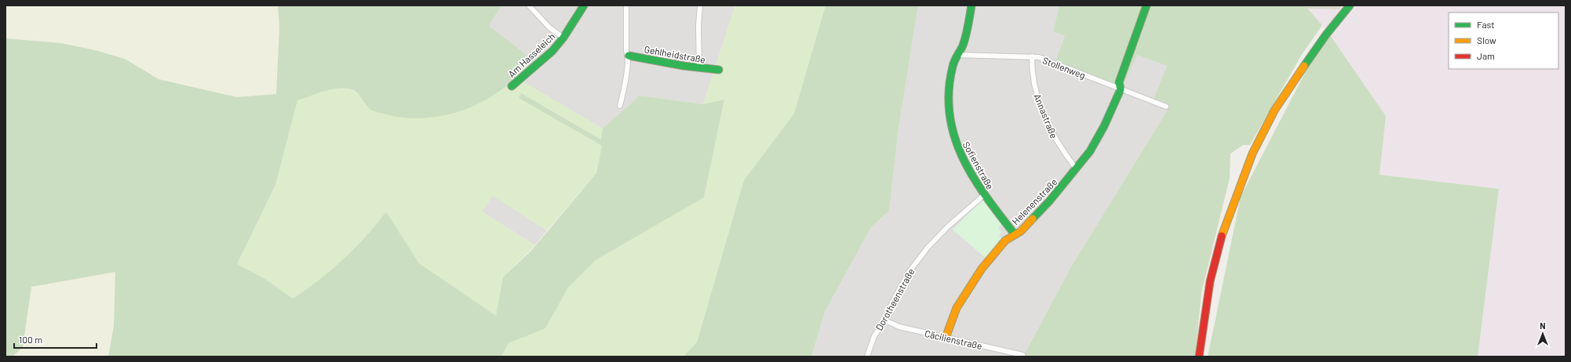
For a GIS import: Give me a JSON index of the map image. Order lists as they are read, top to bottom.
{
  "streets": {
    "street": [
      "Gehlheidstraße",
      "Am Hasseleich",
      "Stollenweg",
      "Annastraße",
      "Sofienstraße",
      "Helenenstraße",
      "Dorotheenstraße",
      "Cäcilienstraße"
    ]
  },
  "crossings": [
    ["Stollenweg", "Annastraße"],
    ["Stollenweg", "Sofienstraße"],
    ["Stollenweg", "Helenenstraße"],
    ["Annastraße", "Helenenstraße"],
    ["Sofienstraße", "Helenenstraße"],
    ["Sofienstraße", "Dorotheenstraße"],
    ["Helenenstraße", "Cäcilienstraße"],
    ["Dorotheenstraße", "Cäcilienstraße"]
  ],
  "legend": ["Fast", "Slow", "Jam"],
  "scale_bar": "100 m",
  "north": "top"
}
